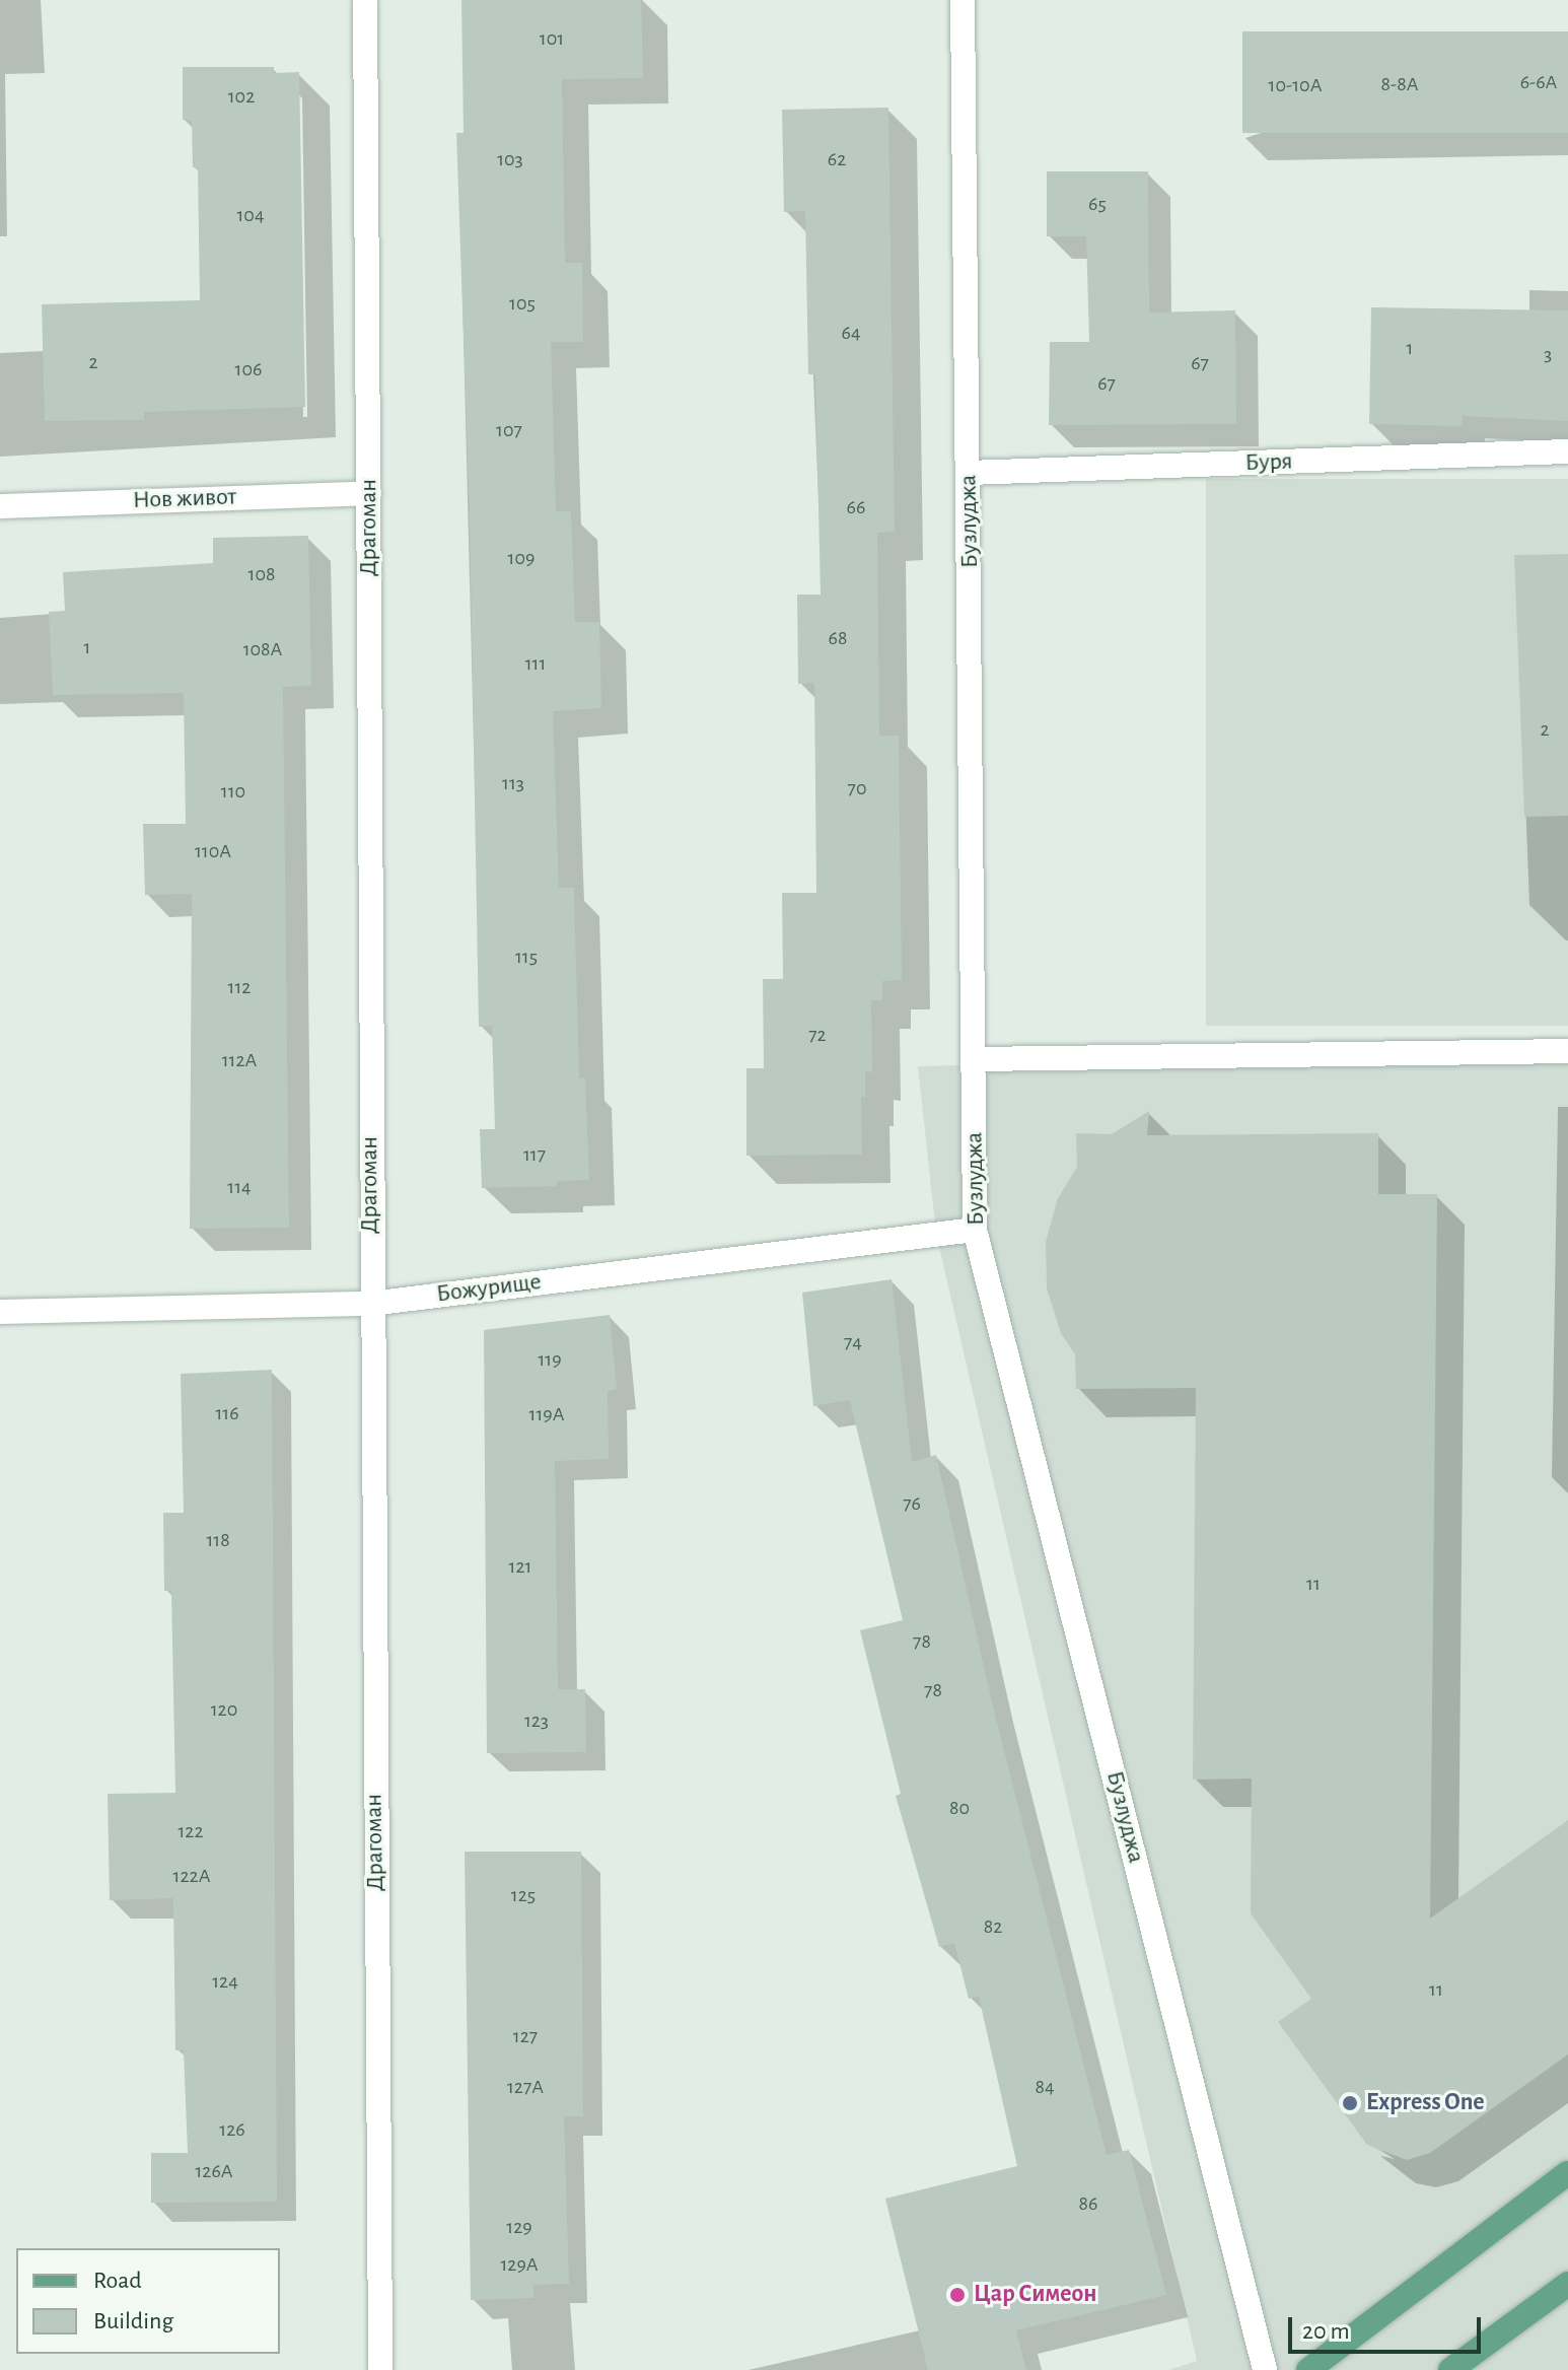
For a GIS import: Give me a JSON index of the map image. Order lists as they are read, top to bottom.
{
  "streets": {
    "street": [
      "Буря",
      "Нов живот",
      "Бузлуджа",
      "Драгоман",
      "Божурище"
    ]
  },
  "crossings": [
    ["Буря", "Бузлуджа"],
    ["Нов живот", "Драгоман"],
    ["Бузлуджа", "Божурище"],
    ["Драгоман", "Божурище"]
  ],
  "places": ["Express One", "Цар Симеон"],
  "house_numbers": [
    "101",
    "6-6А",
    "8-8А",
    "10-10А",
    "102",
    "103",
    "62",
    "65",
    "104",
    "105",
    "64",
    "1",
    "3",
    "2",
    "67",
    "106",
    "67",
    "107",
    "66",
    "109",
    "108",
    "68",
    "1",
    "108А",
    "111",
    "2",
    "113",
    "70",
    "110",
    "110А",
    "115",
    "112",
    "72",
    "112А",
    "117",
    "114",
    "74",
    "119",
    "116",
    "119А",
    "76",
    "118",
    "121",
    "11",
    "78",
    "78",
    "120",
    "123",
    "80",
    "122",
    "122А",
    "125",
    "82",
    "124",
    "11",
    "127",
    "127А",
    "84",
    "126",
    "126А",
    "86",
    "129",
    "129А"
  ],
  "legend": ["Road", "Building"],
  "scale_bar": "20 m"
}
